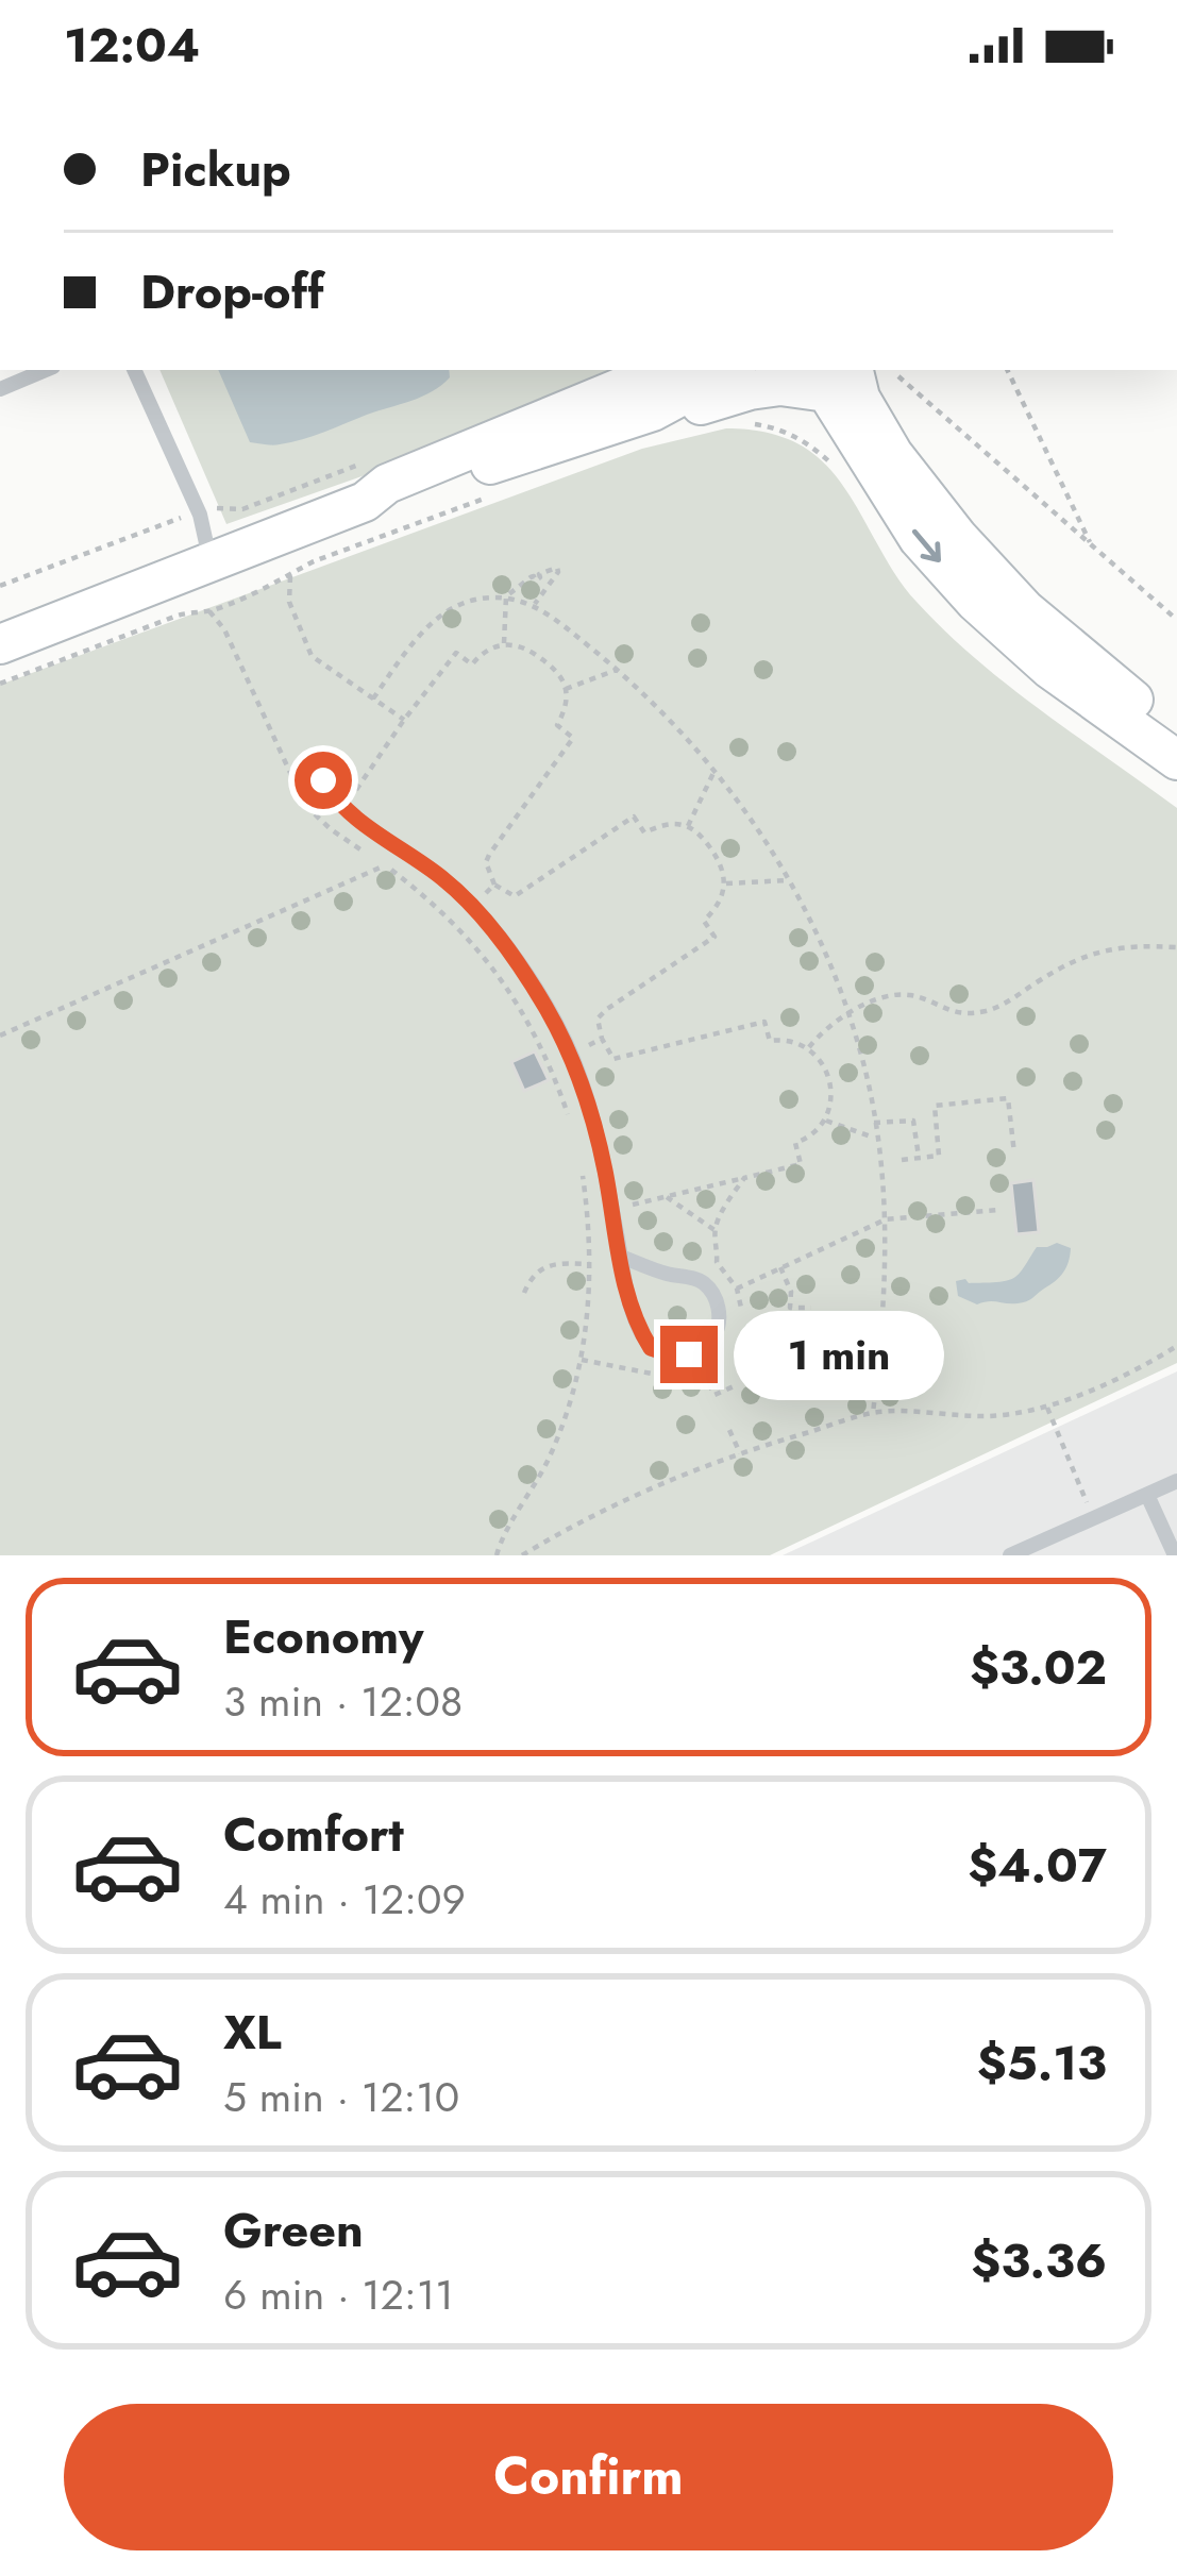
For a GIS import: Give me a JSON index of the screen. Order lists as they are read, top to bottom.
{
  "page": {
    "status": "12:04",
    "banner": ["Pickup", "Drop-off"],
    "bubble": "1 min",
    "list": [
      {
        "name": "Economy",
        "note": "3 min · 12:08",
        "value": "$3.02"
      },
      {
        "name": "Comfort",
        "note": "4 min · 12:09",
        "value": "$4.07"
      },
      {
        "name": "XL",
        "note": "5 min · 12:10",
        "value": "$5.13"
      },
      {
        "name": "Green",
        "note": "6 min · 12:11",
        "value": "$3.36"
      }
    ],
    "buttons": "Confirm"
  }
}
